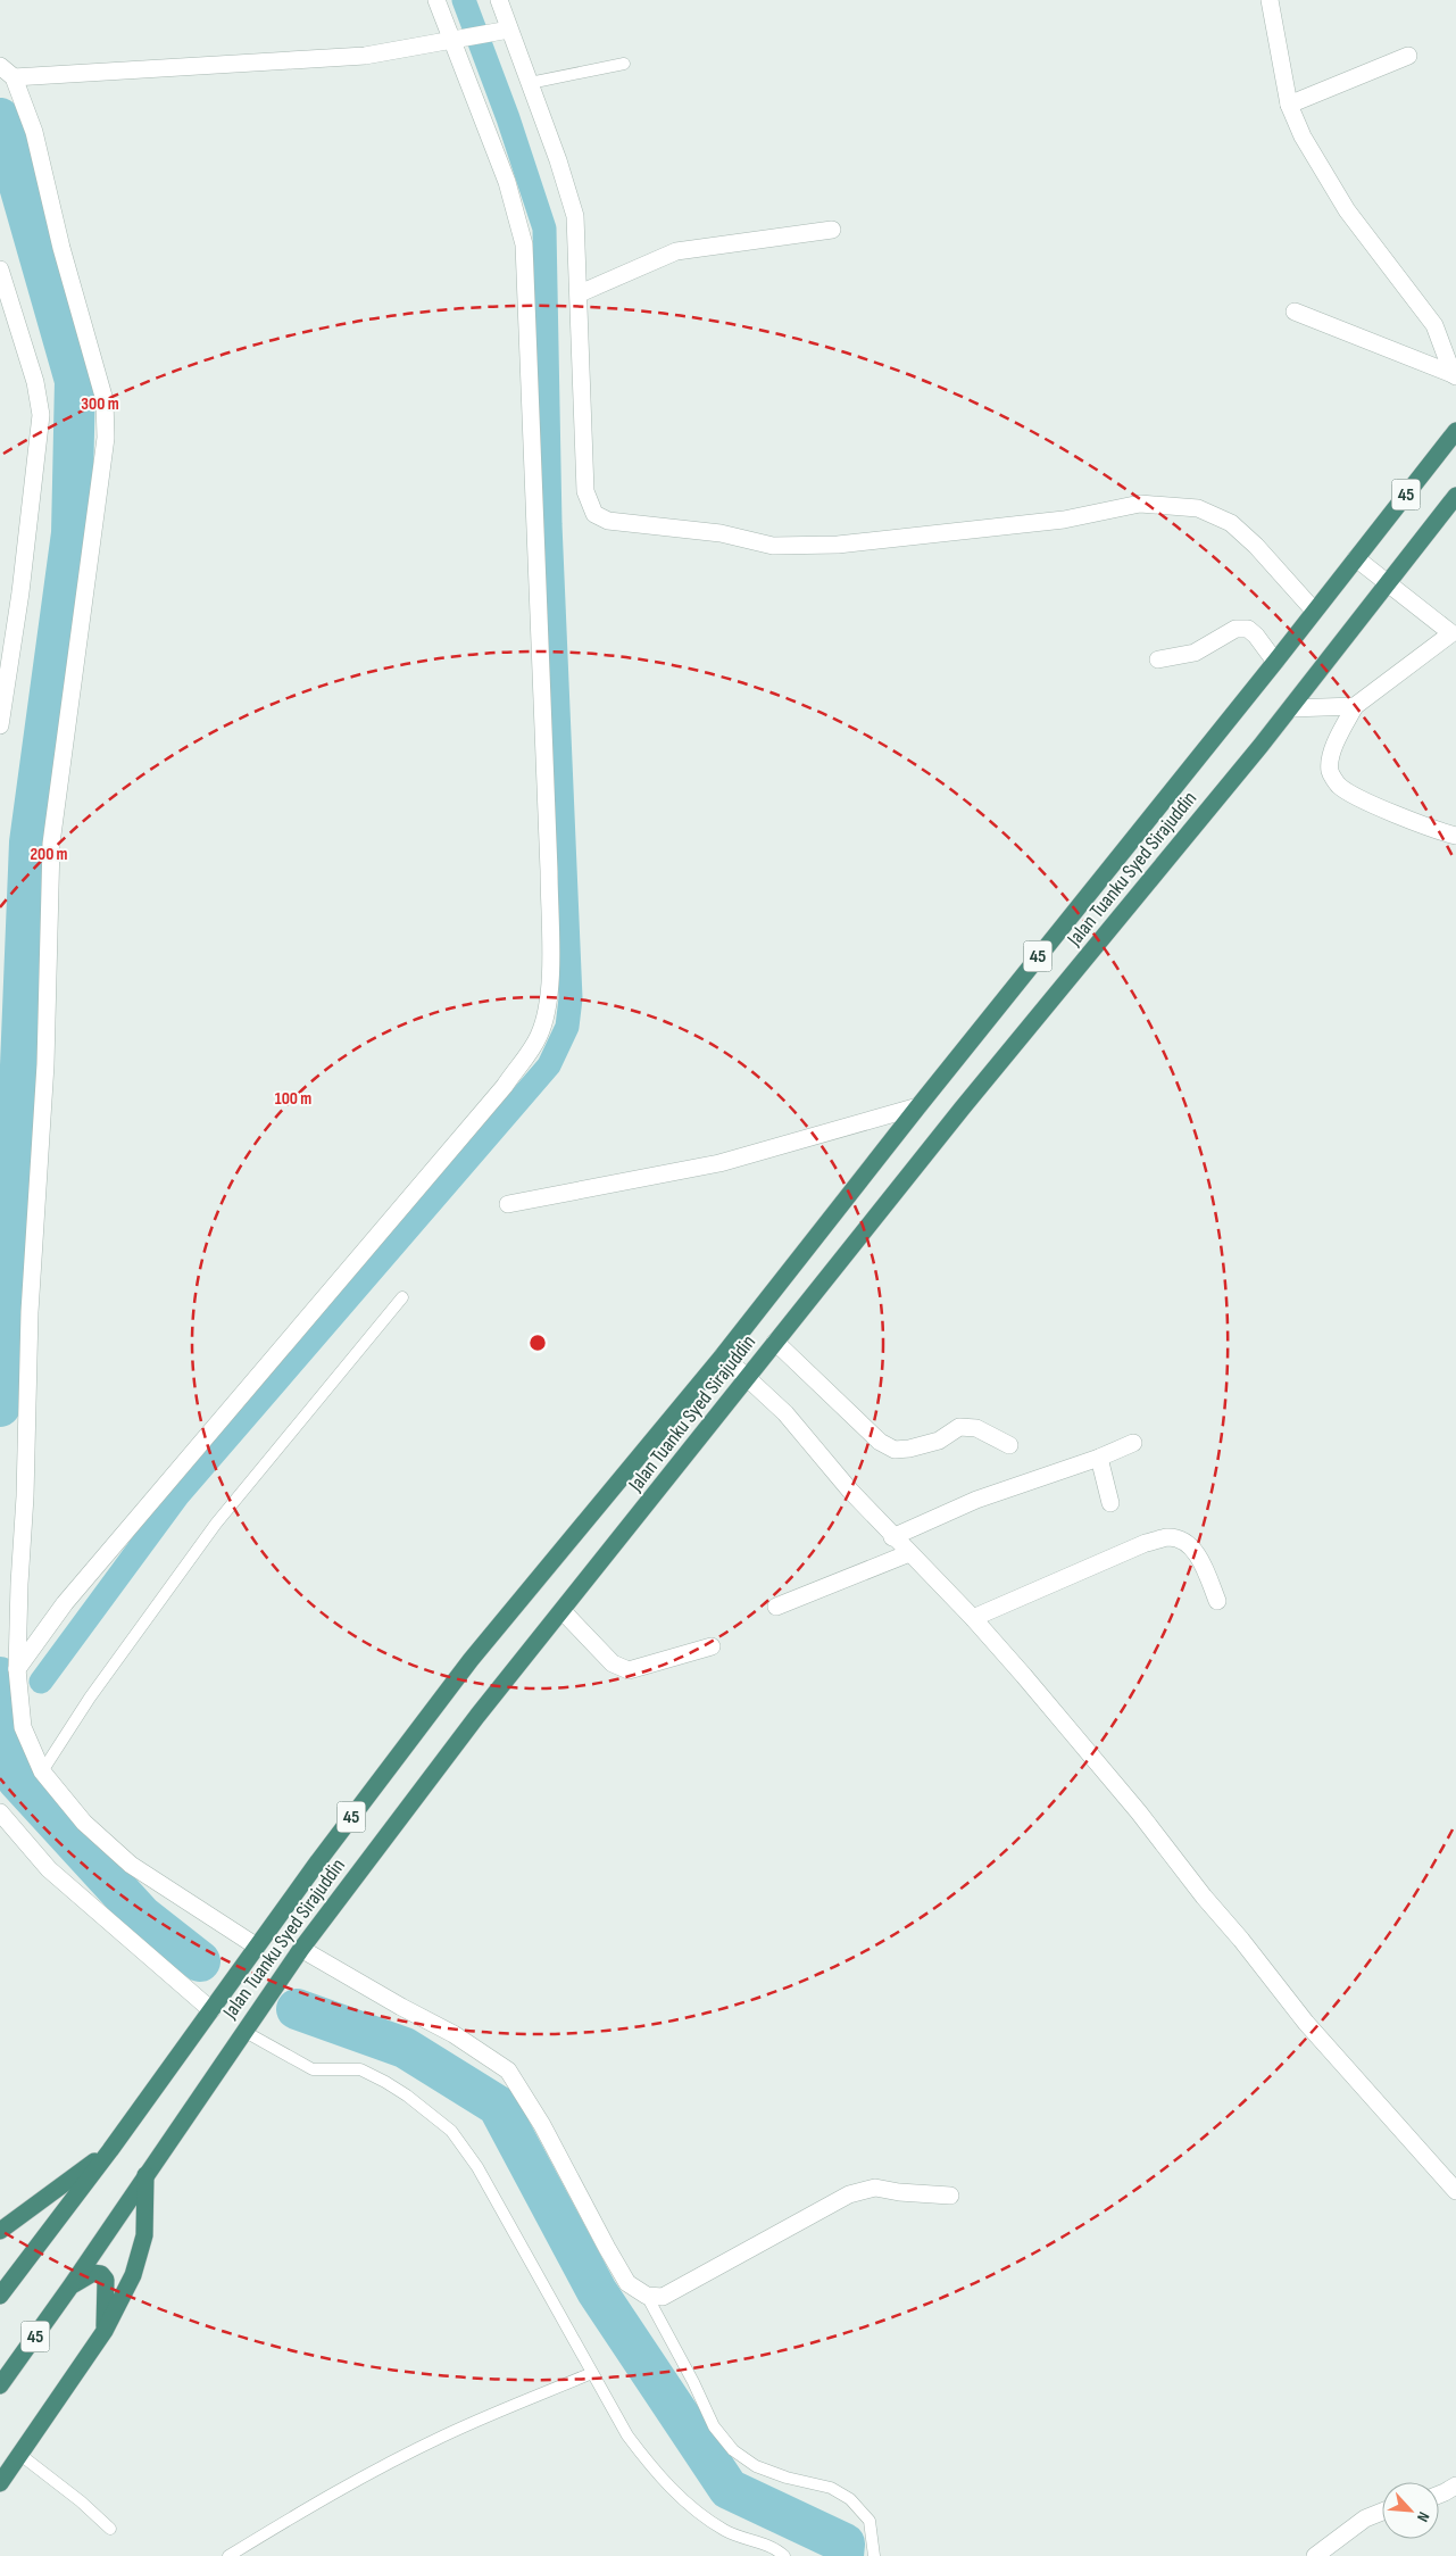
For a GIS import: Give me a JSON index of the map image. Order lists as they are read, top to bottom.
{
  "streets": {
    "highway": ["45", "Jalan Tuanku Syed Sirajuddin"]
  },
  "north": "bottom right",
  "rings": ["300 m", "200 m", "100 m"]
}
